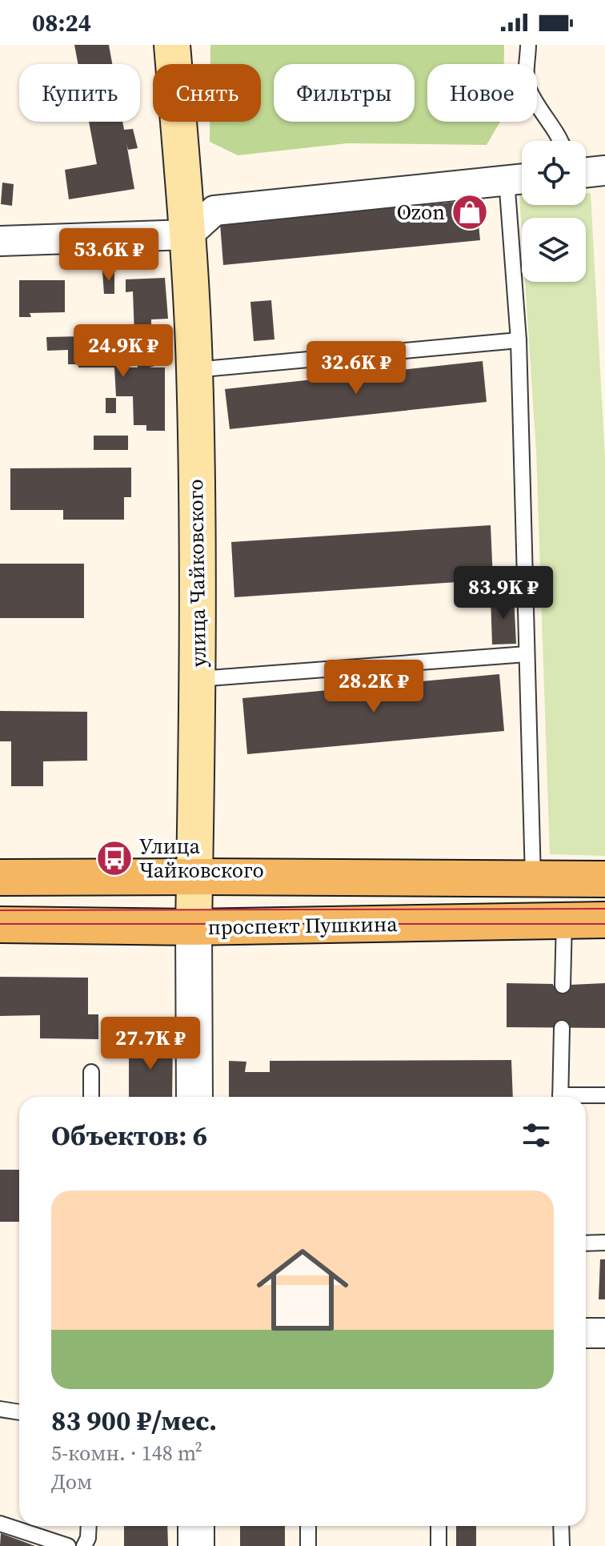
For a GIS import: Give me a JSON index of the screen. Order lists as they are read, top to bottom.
{
  "streets": {
    "main road": ["улица Чайковского", "проспект Пушкина"]
  },
  "crossings": [
    ["улица Чайковского", "проспект Пушкина"]
  ],
  "places": {
    "shop": ["Ozon"],
    "bus stop": ["Улица Чайковского"]
  },
  "page": {
    "status": "08:24",
    "chip": [
      "Купить",
      "Снять",
      "Фильтры",
      "Новое"
    ],
    "price": [
      "53.6K ₽",
      "24.9K ₽",
      "32.6K ₽",
      "83.9K ₽",
      "28.2K ₽",
      "27.7K ₽"
    ],
    "heading": "Объектов: 6",
    "list": [
      {
        "name": "83 900 ₽/мес.",
        "note": "5-комн. · 148 m² · Дом"
      }
    ]
  }
}
